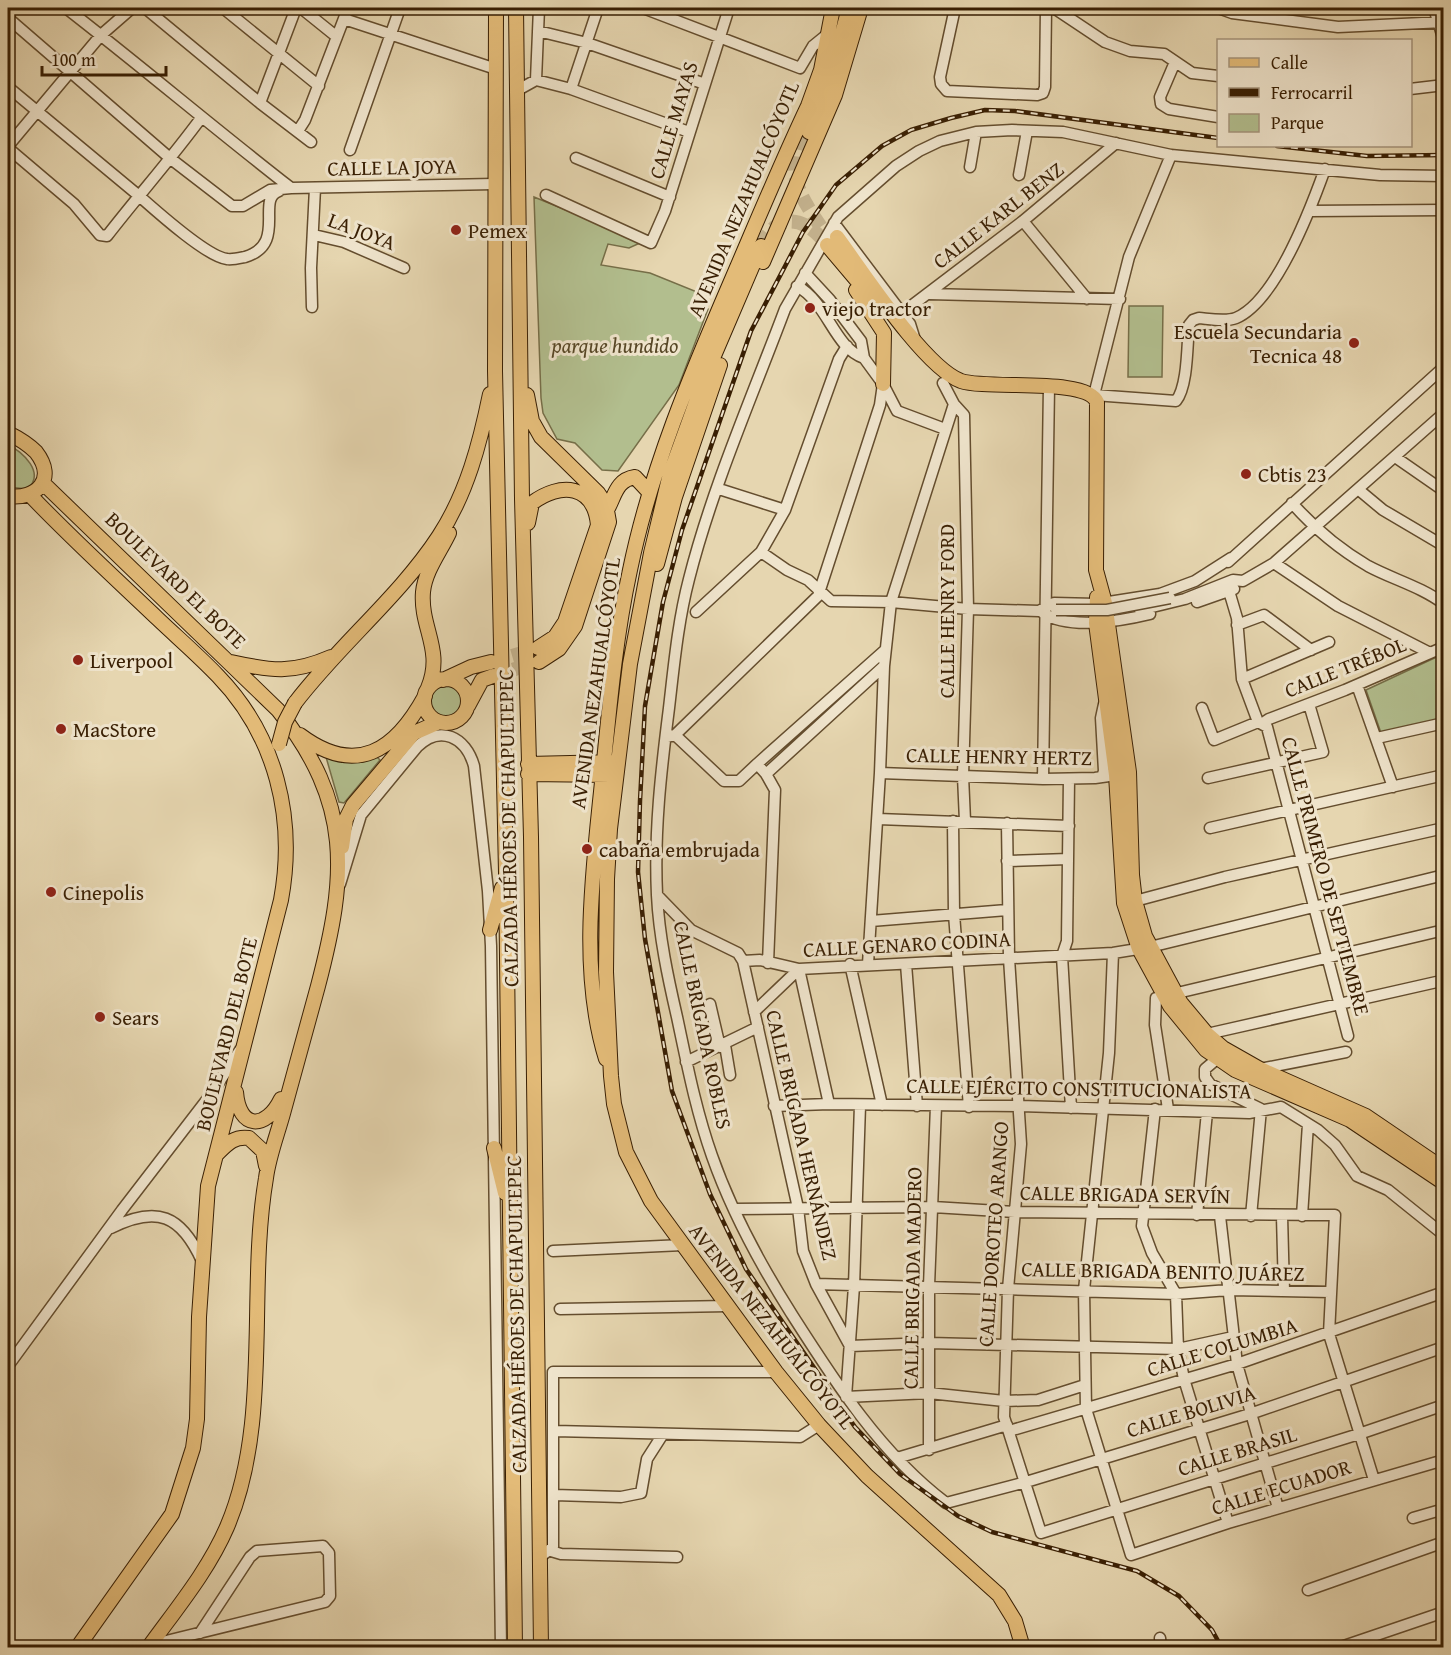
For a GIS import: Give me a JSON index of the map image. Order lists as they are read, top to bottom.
{
  "streets": {
    "main road": [
      "AVENIDA NEZAHUALCÓYOTL",
      "BOULEVARD EL BOTE",
      "CALZADA HÉROES DE CHAPULTEPEC",
      "BOULEVARD DEL BOTE"
    ],
    "street": [
      "CALLE MAYAS",
      "CALLE LA JOYA",
      "CALLE KARL BENZ",
      "LA JOYA",
      "CALLE HENRY FORD",
      "CALLE TRÉBOL",
      "CALLE HENRY HERTZ",
      "CALLE PRIMERO DE SEPTIEMBRE",
      "CALLE GENARO CODINA",
      "CALLE BRIGADA ROBLES",
      "CALLE EJÉRCITO CONSTITUCIONALISTA",
      "CALLE BRIGADA HERNÁNDEZ",
      "CALLE BRIGADA SERVÍN",
      "CALLE DOROTEO ARANGO",
      "CALLE BRIGADA BENITO JUÁREZ",
      "CALLE BRIGADA MADERO",
      "CALLE COLUMBIA",
      "CALLE BOLIVIA",
      "CALLE BRASIL",
      "CALLE ECUADOR"
    ]
  },
  "crossings": [
    ["CALLE LA JOYA", "LA JOYA"],
    ["CALLE LA JOYA", "CALZADA HÉROES DE CHAPULTEPEC"],
    ["CALLE KARL BENZ", "CALLE BRIGADA ROBLES"],
    ["CALLE HENRY FORD", "CALLE HENRY HERTZ"],
    ["CALLE TRÉBOL", "CALLE PRIMERO DE SEPTIEMBRE"],
    ["CALLE PRIMERO DE SEPTIEMBRE", "CALLE GENARO CODINA"],
    ["CALLE GENARO CODINA", "CALLE BRIGADA HERNÁNDEZ"],
    ["CALLE GENARO CODINA", "CALLE DOROTEO ARANGO"],
    ["CALLE BRIGADA ROBLES", "CALLE BRIGADA SERVÍN"],
    ["CALLE BRIGADA ROBLES", "CALLE COLUMBIA"],
    ["CALLE BRIGADA ROBLES", "CALLE BOLIVIA"],
    ["CALLE EJÉRCITO CONSTITUCIONALISTA", "CALLE BRIGADA HERNÁNDEZ"],
    ["CALLE EJÉRCITO CONSTITUCIONALISTA", "CALLE DOROTEO ARANGO"],
    ["CALLE EJÉRCITO CONSTITUCIONALISTA", "CALLE BRIGADA MADERO"],
    ["CALLE BRIGADA HERNÁNDEZ", "CALLE BRIGADA SERVÍN"],
    ["CALLE BRIGADA HERNÁNDEZ", "CALLE BRIGADA BENITO JUÁREZ"],
    ["CALLE BRIGADA SERVÍN", "CALLE DOROTEO ARANGO"],
    ["CALLE BRIGADA SERVÍN", "CALLE BRIGADA BENITO JUÁREZ"],
    ["CALLE BRIGADA SERVÍN", "CALLE BRIGADA MADERO"],
    ["CALLE DOROTEO ARANGO", "CALLE BRIGADA BENITO JUÁREZ"],
    ["CALLE DOROTEO ARANGO", "CALLE COLUMBIA"],
    ["CALLE DOROTEO ARANGO", "CALLE BOLIVIA"],
    ["CALLE DOROTEO ARANGO", "CALLE BRASIL"],
    ["CALLE BRIGADA BENITO JUÁREZ", "CALLE BRIGADA MADERO"],
    ["CALLE BRIGADA MADERO", "CALLE COLUMBIA"],
    ["CALLE BRASIL", "CALLE ECUADOR"]
  ],
  "parks": ["parque hundido"],
  "places": [
    "Pemex",
    "viejo tractor",
    "Escuela Secundaria Tecnica 48",
    "Cbtis 23",
    "Liverpool",
    "MacStore",
    "cabaña embrujada",
    "Cinepolis",
    "Sears"
  ],
  "legend": ["Calle", "Ferrocarril", "Parque"],
  "scale_bar": "100 m"
}
